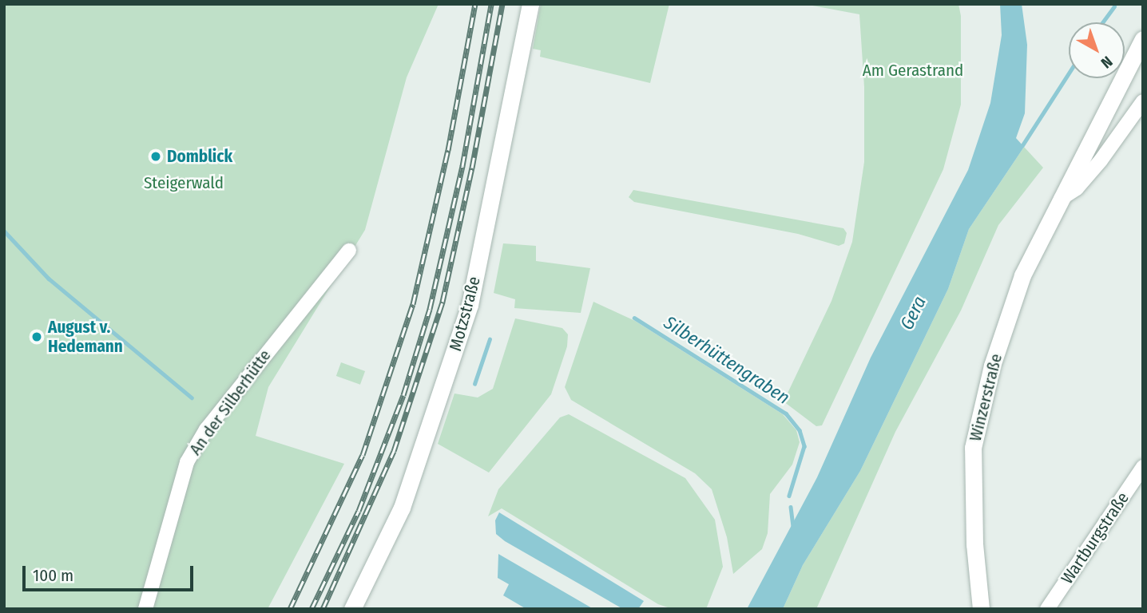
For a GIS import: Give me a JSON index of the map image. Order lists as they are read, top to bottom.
{
  "streets": {
    "street": [
      "Motzstraße",
      "Winzerstraße",
      "An der Silberhütte",
      "Wartburgstraße"
    ]
  },
  "water": ["Gera", "Silberhüttengraben"],
  "parks": ["Am Gerastrand", "Steigerwald"],
  "places": ["Domblick", "August v. Hedemann"],
  "scale_bar": "100 m",
  "north": "bottom right"
}
